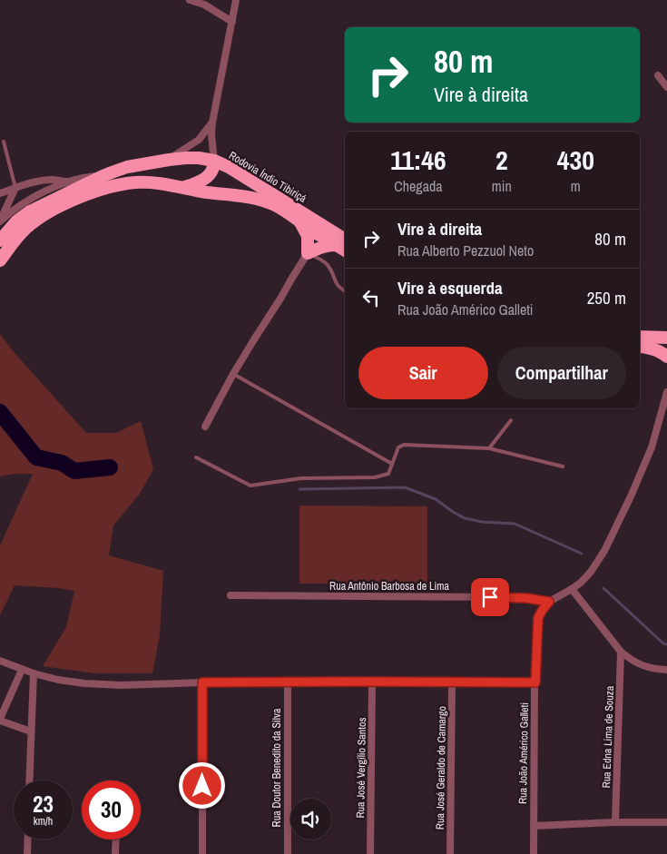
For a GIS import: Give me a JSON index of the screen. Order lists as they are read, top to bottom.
{
  "streets": {
    "highway": ["Rodovia Índio Tibiriçá"],
    "street": [
      "Rua Antônio Barbosa de Lima",
      "Rua Edna Lima de Souza",
      "Rua João Américo Galleti",
      "Rua Doutor Benedito da Silva",
      "Rua José Vergílio Santos",
      "Rua José Geraldo de Camargo"
    ]
  },
  "crossings": [
    ["Rua Antônio Barbosa de Lima", "Rua João Américo Galleti"]
  ],
  "page": {
    "turn": ["80 m", "Vire à direita"],
    "eta": [
      "11:46",
      "Chegada",
      "2",
      "min",
      "430",
      "m"
    ],
    "list": [
      {
        "name": "Vire à direita",
        "note": "Rua Alberto Pezzuol Neto",
        "value": "80 m"
      },
      {
        "name": "Vire à esquerda",
        "note": "Rua João Américo Galleti",
        "value": "250 m"
      }
    ],
    "buttons": ["Sair", "Compartilhar"],
    "speed": "23 km/h",
    "limit": "30"
  }
}
